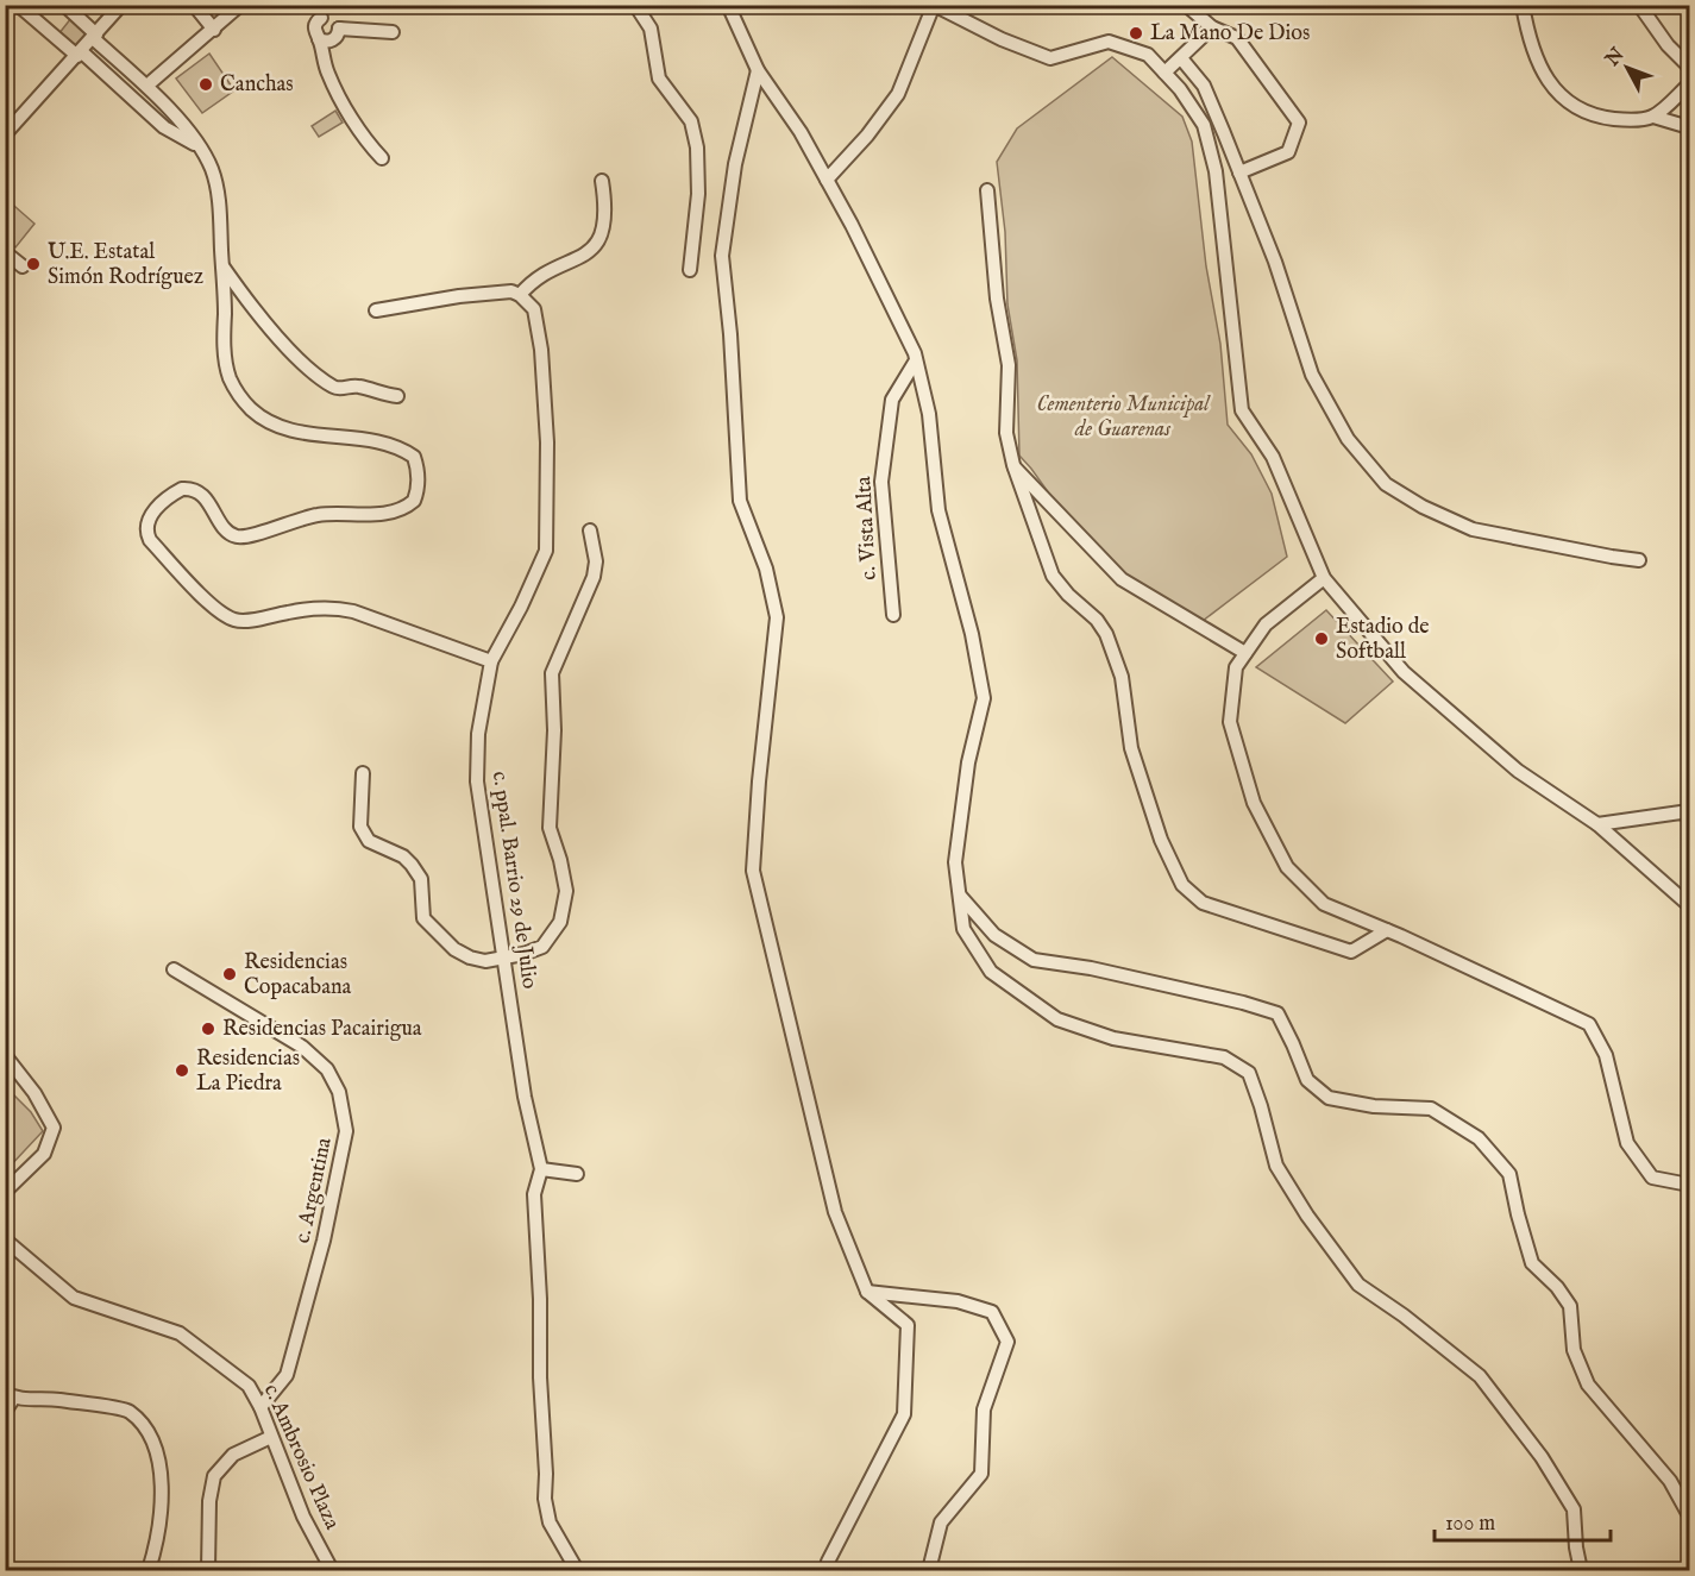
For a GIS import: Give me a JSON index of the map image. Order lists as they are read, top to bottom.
{
  "streets": {
    "street": [
      "c. Vista Alta",
      "c. ppal. Barrio 29 de Julio",
      "c. Argentina",
      "c. Ambrosio Plaza"
    ]
  },
  "crossings": [
    ["c. Argentina", "c. Ambrosio Plaza"]
  ],
  "parks": ["Cementerio Municipal de Guarenas"],
  "places": [
    "La Mano De Dios",
    "Canchas",
    "U.E. Estatal Simón Rodríguez",
    "Estadio de Softball",
    "Residencias Copacabana",
    "Residencias Pacairigua",
    "Residencias La Piedra"
  ],
  "scale_bar": "100 m",
  "north": "top left"
}
